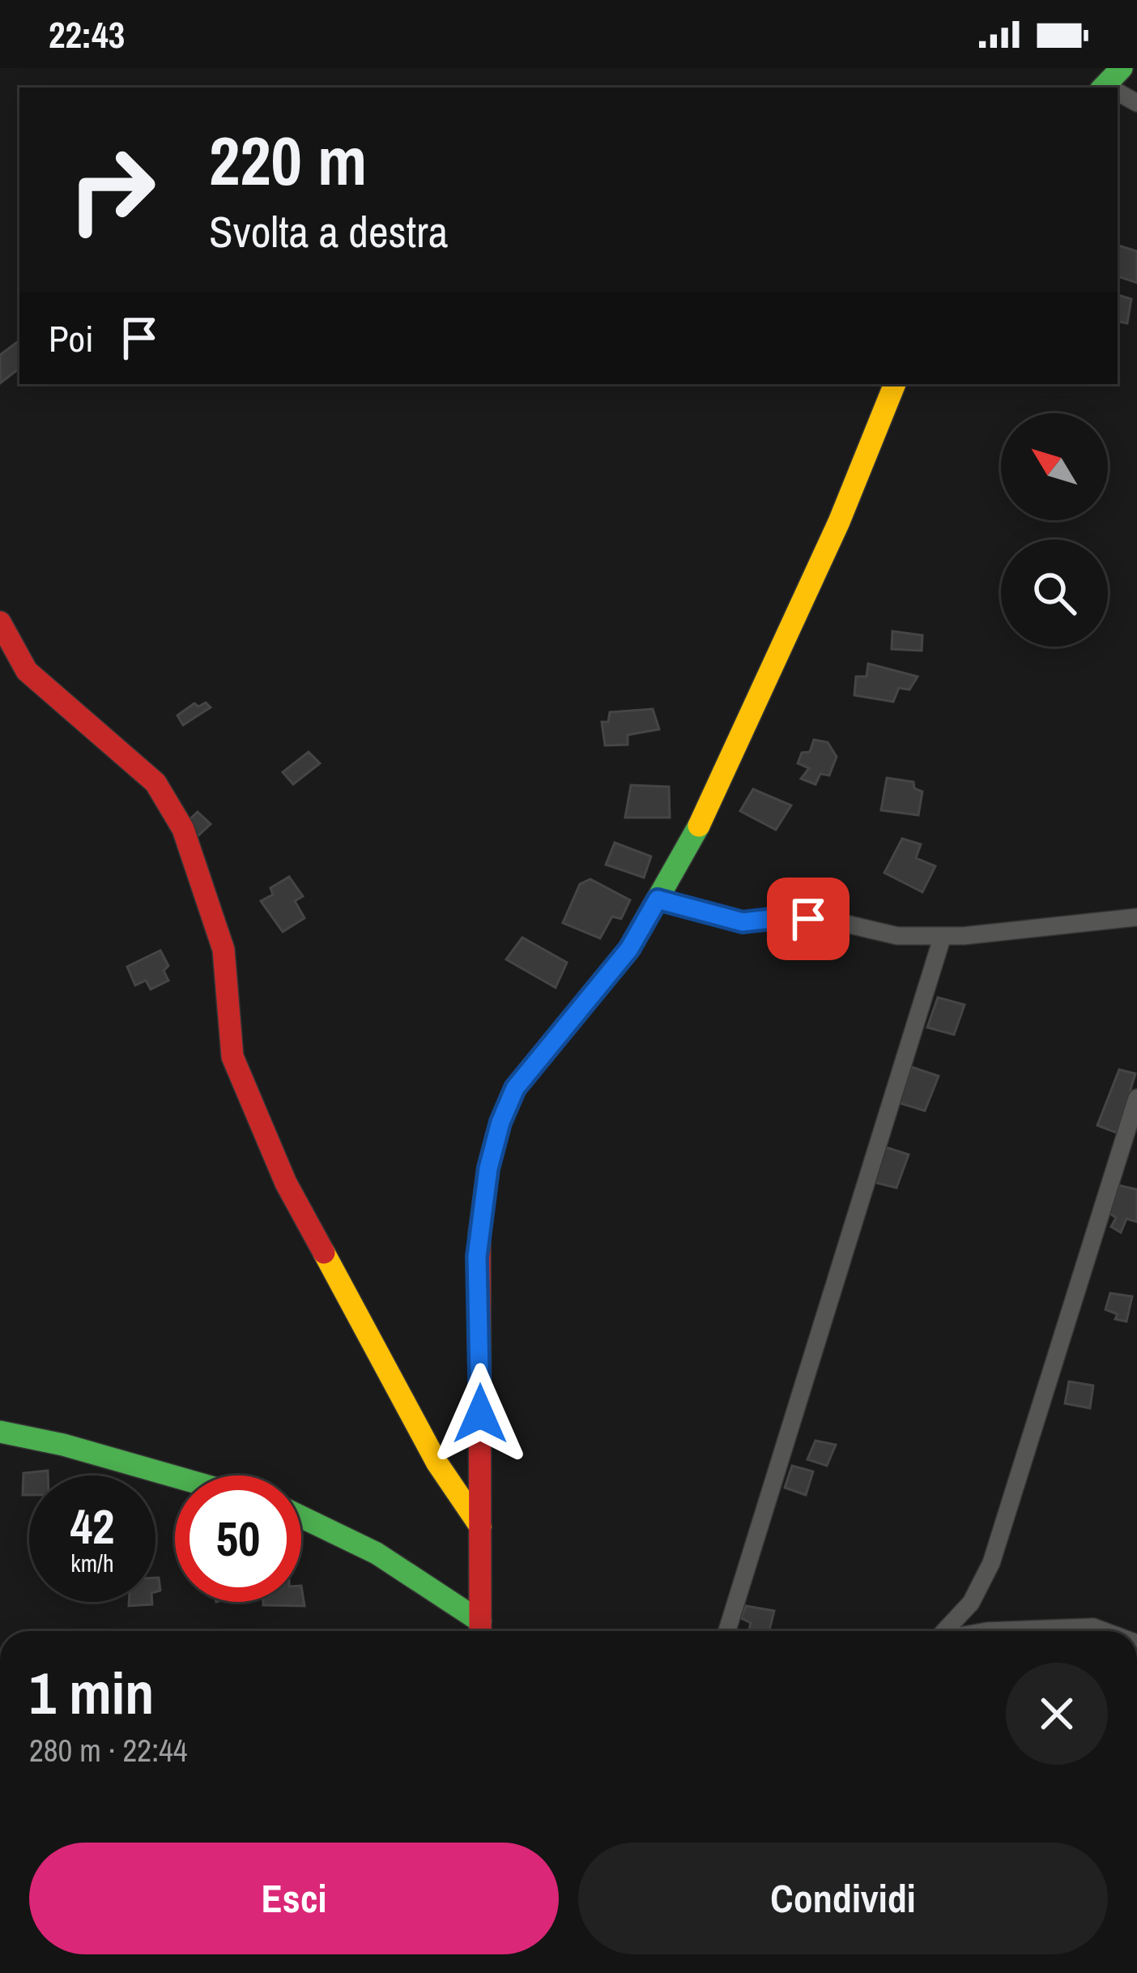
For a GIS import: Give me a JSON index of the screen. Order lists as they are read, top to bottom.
{
  "north": "top left",
  "page": {
    "status": "22:43",
    "turn": ["220 m", "Svolta a destra"],
    "then": "Poi",
    "speed": "42 km/h",
    "limit": "50",
    "heading": ["1 min", "280 m · 22:44"],
    "buttons": ["Esci", "Condividi"]
  }
}
